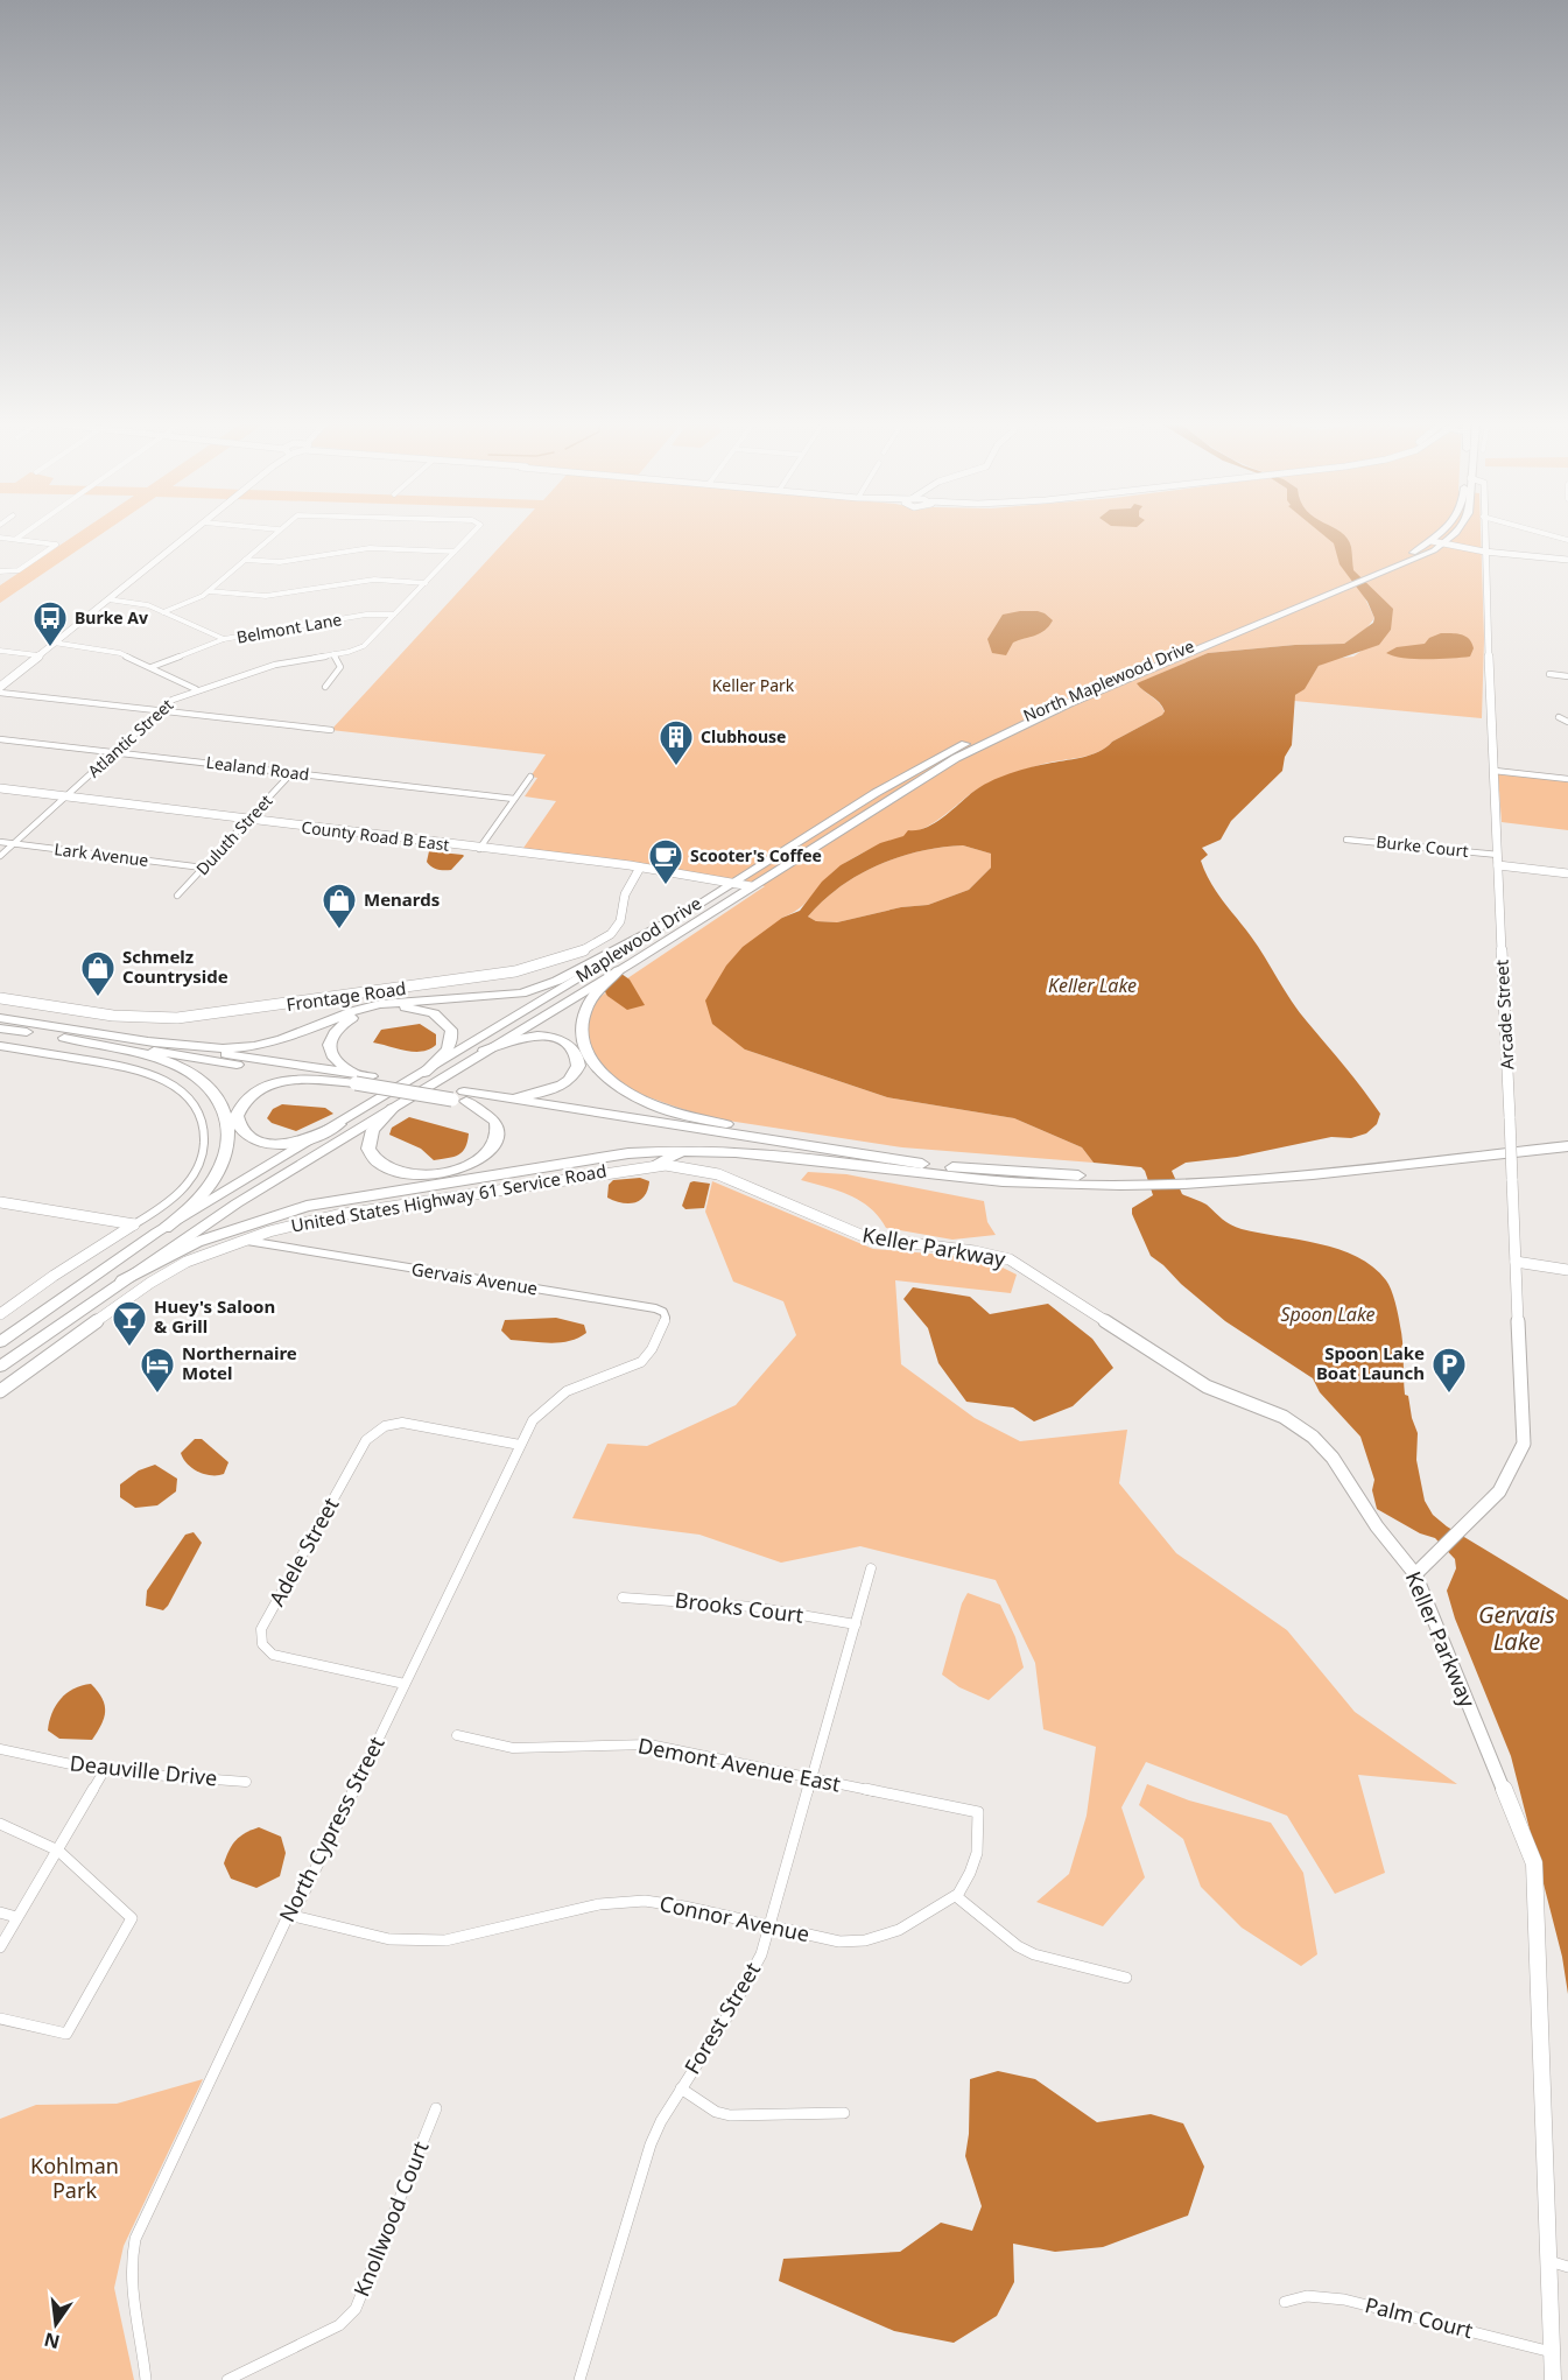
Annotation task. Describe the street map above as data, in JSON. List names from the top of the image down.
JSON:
{
  "streets": {
    "main road": ["North Maplewood Drive", "Maplewood Drive"],
    "street": [
      "Belmont Lane",
      "Atlantic Street",
      "Lealand Road",
      "Duluth Street",
      "County Road B East",
      "Burke Court",
      "Lark Avenue",
      "Frontage Road",
      "Arcade Street",
      "United States Highway 61 Service Road",
      "Keller Parkway",
      "Gervais Avenue",
      "Adele Street",
      "Brooks Court",
      "Demont Avenue East",
      "Deauville Drive",
      "North Cypress Street",
      "Connor Avenue",
      "Forest Street",
      "Knollwood Court",
      "Palm Court"
    ]
  },
  "crossings": [
    ["Belmont Lane", "Atlantic Street"],
    ["North Maplewood Drive", "County Road B East"],
    ["North Maplewood Drive", "Maplewood Drive"],
    ["Atlantic Street", "Lealand Road"],
    ["Atlantic Street", "County Road B East"],
    ["Atlantic Street", "Lark Avenue"],
    ["Lealand Road", "Duluth Street"],
    ["Duluth Street", "County Road B East"],
    ["Duluth Street", "Lark Avenue"],
    ["County Road B East", "Maplewood Drive"],
    ["County Road B East", "Frontage Road"],
    ["Burke Court", "Arcade Street"],
    ["Arcade Street", "Keller Parkway"],
    ["United States Highway 61 Service Road", "Keller Parkway"],
    ["United States Highway 61 Service Road", "Gervais Avenue"],
    ["Keller Parkway", "Palm Court"],
    ["Gervais Avenue", "North Cypress Street"],
    ["Adele Street", "North Cypress Street"],
    ["Brooks Court", "Forest Street"],
    ["Demont Avenue East", "Connor Avenue"],
    ["Demont Avenue East", "Forest Street"],
    ["North Cypress Street", "Connor Avenue"],
    ["Connor Avenue", "Forest Street"]
  ],
  "water": ["Keller Lake", "Spoon Lake", "Gervais Lake"],
  "parks": ["Keller Park", "Kohlman Park"],
  "places": {
    "bus stop": ["Burke Av"],
    "building": ["Clubhouse"],
    "cafe": ["Scooter's Coffee"],
    "shop": ["Menards", "Schmelz Countryside"],
    "bar": ["Huey's Saloon & Grill"],
    "hotel": ["Northernaire Motel"],
    "parking": ["Spoon Lake Boat Launch"]
  },
  "north": "bottom"
}
